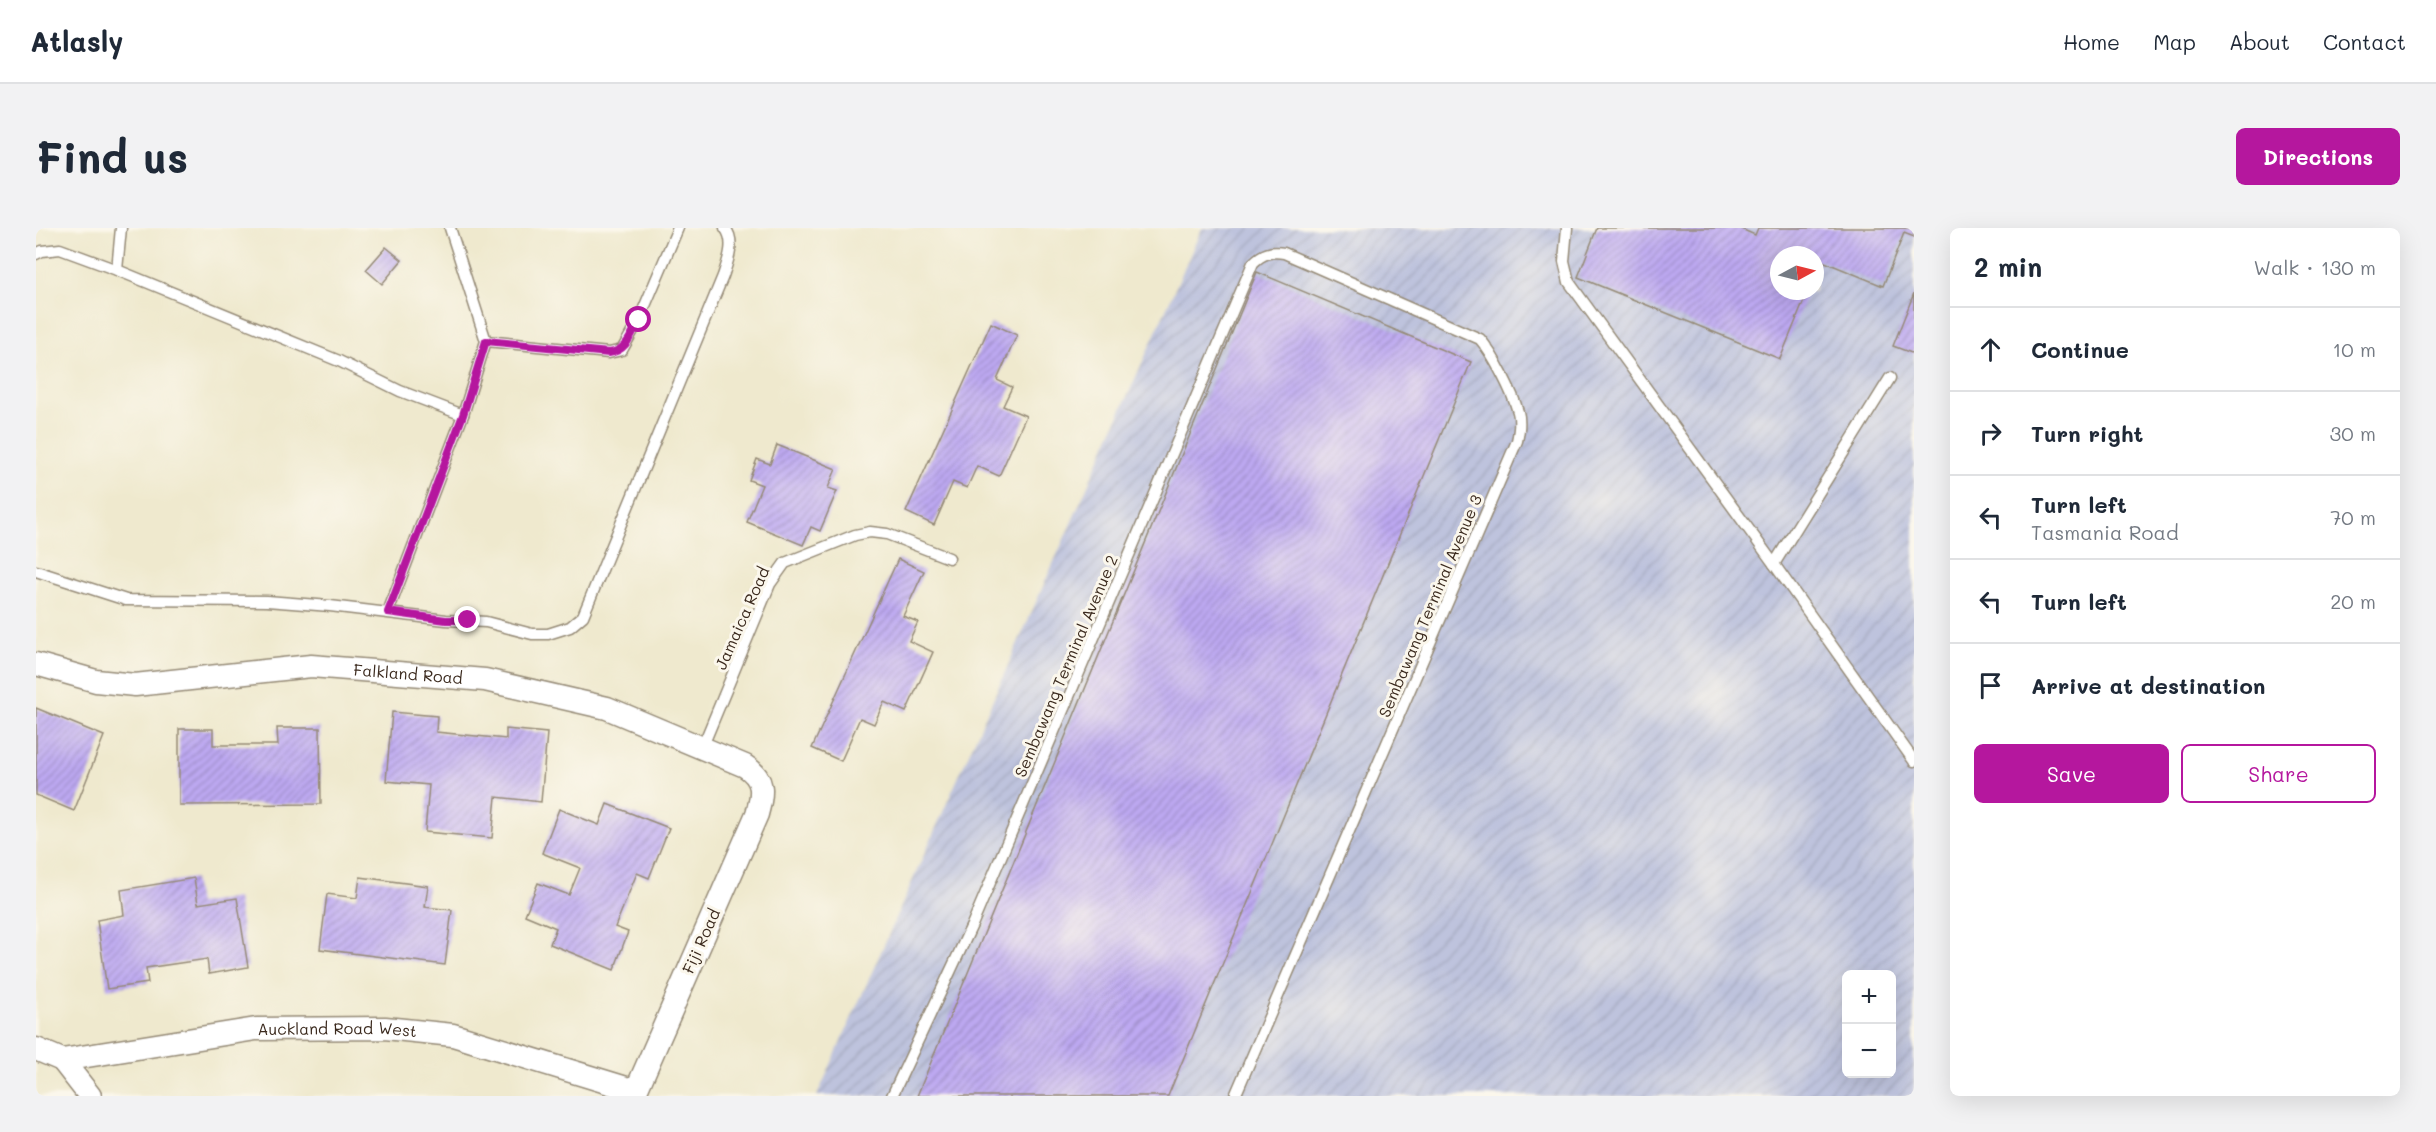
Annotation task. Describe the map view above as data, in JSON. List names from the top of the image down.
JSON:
{
  "streets": {
    "street": ["Falkland Road", "Fiji Road", "Auckland Road West"],
    "lane": ["Sembawang Terminal Avenue 3", "Jamaica Road", "Sembawang Terminal Avenue 2"]
  },
  "crossings": [
    ["Sembawang Terminal Avenue 3", "Sembawang Terminal Avenue 2"],
    ["Jamaica Road", "Falkland Road"],
    ["Falkland Road", "Fiji Road"],
    ["Fiji Road", "Auckland Road West"]
  ],
  "north": "right",
  "page": {
    "header": "Atlasly",
    "nav": [
      "Home",
      "Map",
      "About",
      "Contact"
    ],
    "buttons": [
      "Directions",
      ["Save", "Share"]
    ],
    "title": "Find us",
    "heading": ["2 min", "Walk · 130 m"],
    "list": [
      ["Continue", "10 m"],
      ["Turn right", "30 m"],
      ["Turn left", "Tasmania Road", "70 m"],
      ["Turn left", "20 m"],
      "Arrive at destination"
    ],
    "map_buttons": ["+", "−"]
  }
}
